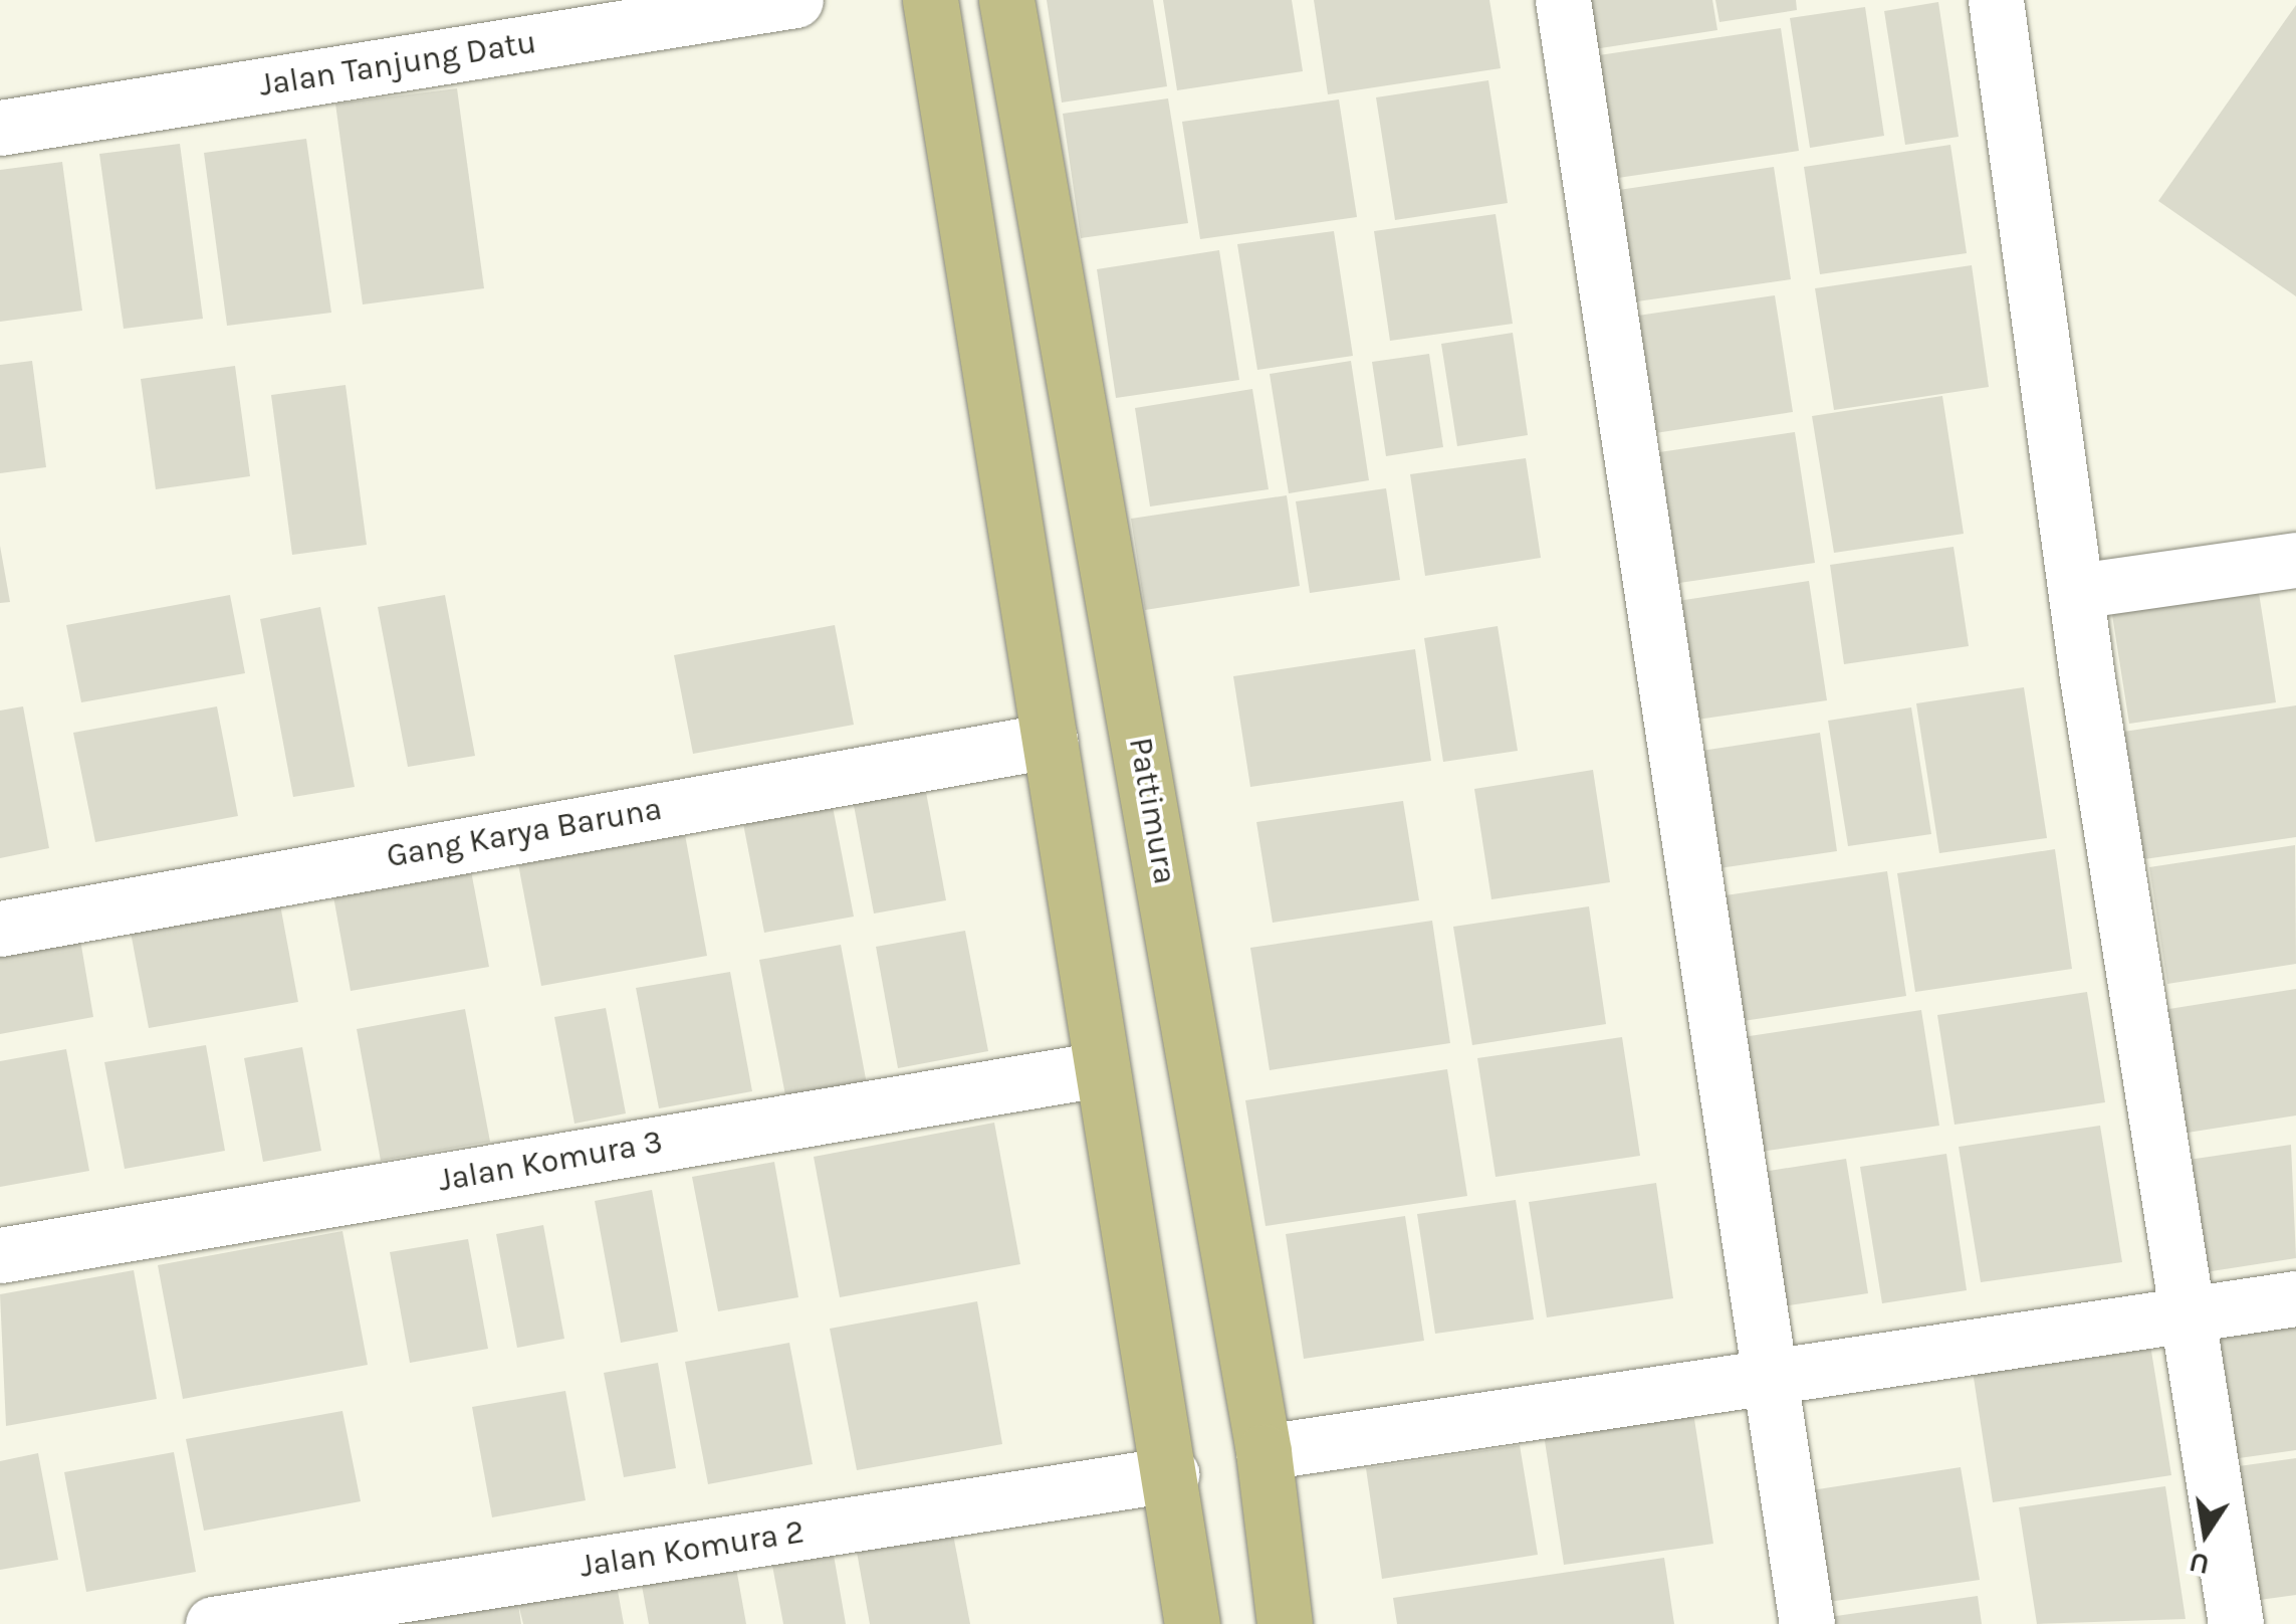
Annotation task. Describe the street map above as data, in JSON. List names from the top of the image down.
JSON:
{
  "streets": {
    "main road": ["Pattimura"],
    "street": [
      "Jalan Tanjung Datu",
      "Gang Karya Baruna",
      "Jalan Komura 3",
      "Jalan Komura 2"
    ]
  },
  "north": "bottom"
}
